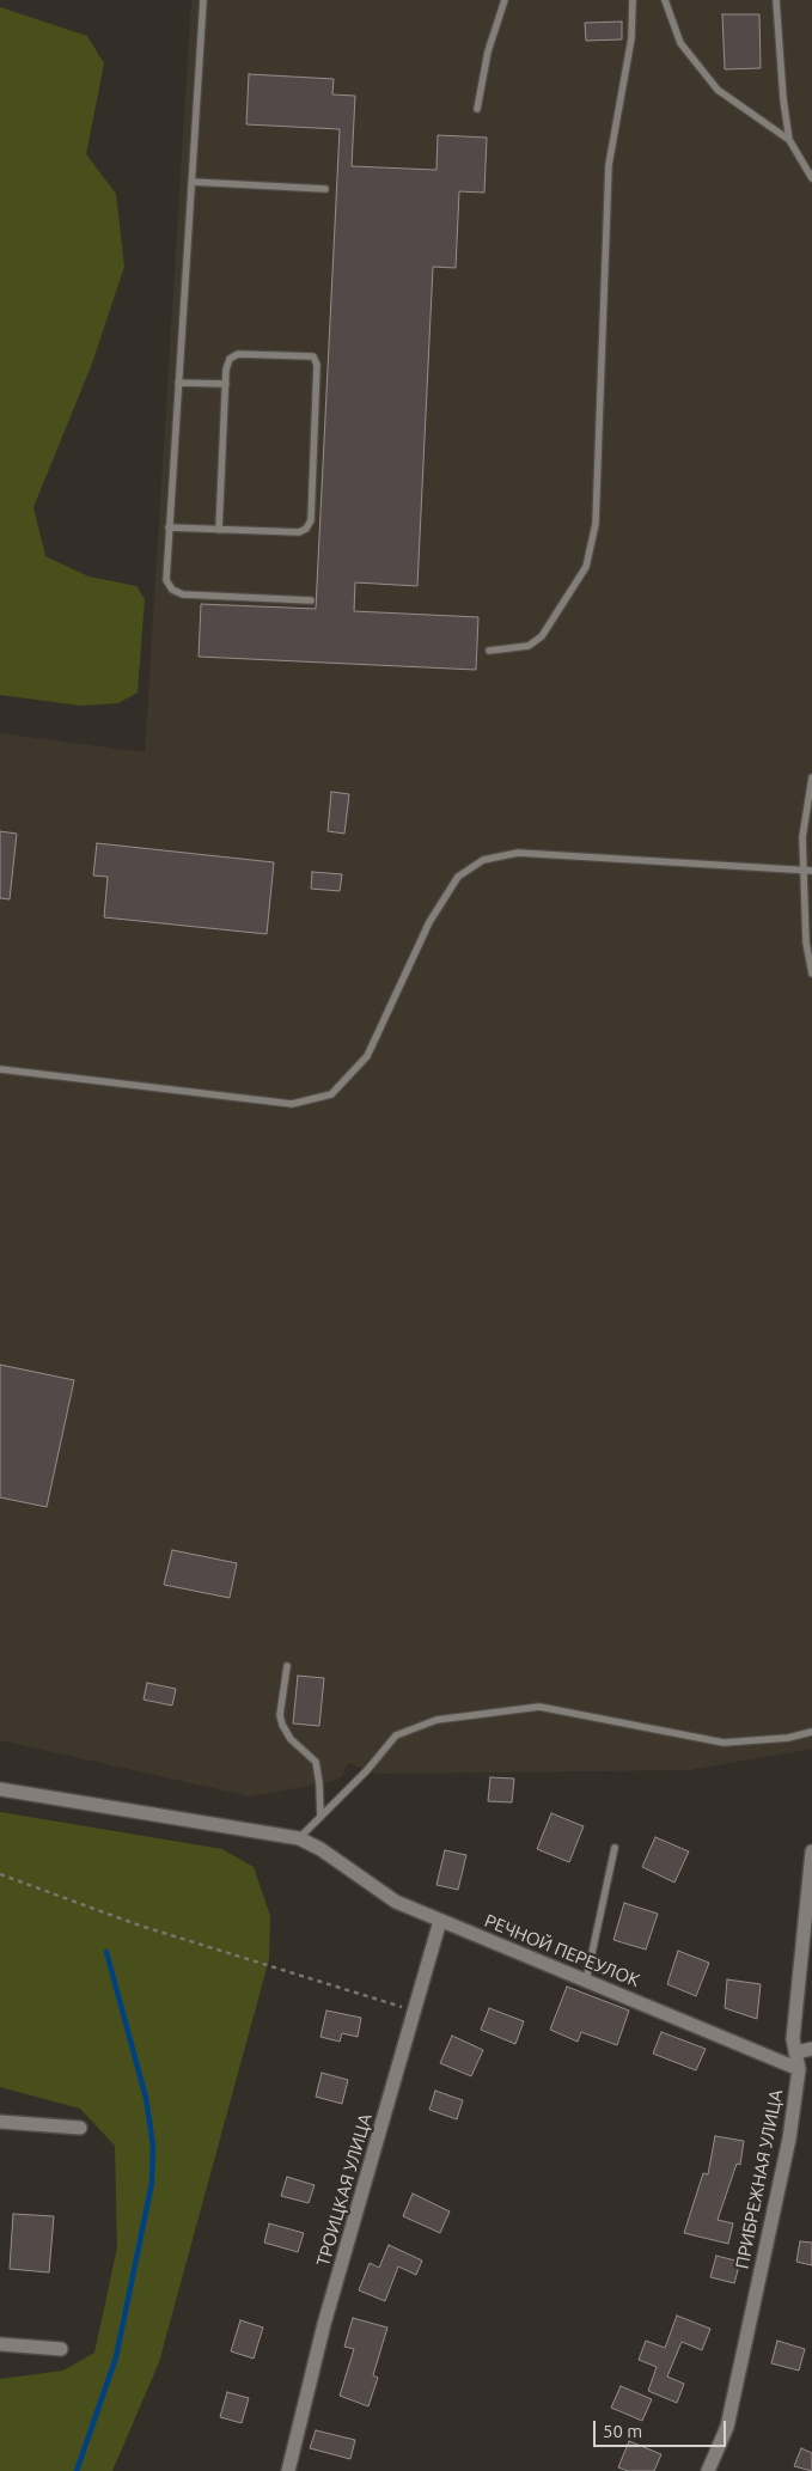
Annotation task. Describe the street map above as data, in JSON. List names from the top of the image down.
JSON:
{
  "streets": {
    "street": ["РЕЧНОЙ ПЕРЕУЛОК", "ПРИБРЕЖНАЯ УЛИЦА", "ТРОИЦКАЯ УЛИЦА"]
  },
  "crossings": [
    ["РЕЧНОЙ ПЕРЕУЛОК", "ПРИБРЕЖНАЯ УЛИЦА"],
    ["РЕЧНОЙ ПЕРЕУЛОК", "ТРОИЦКАЯ УЛИЦА"]
  ],
  "scale_bar": "50 m"
}
